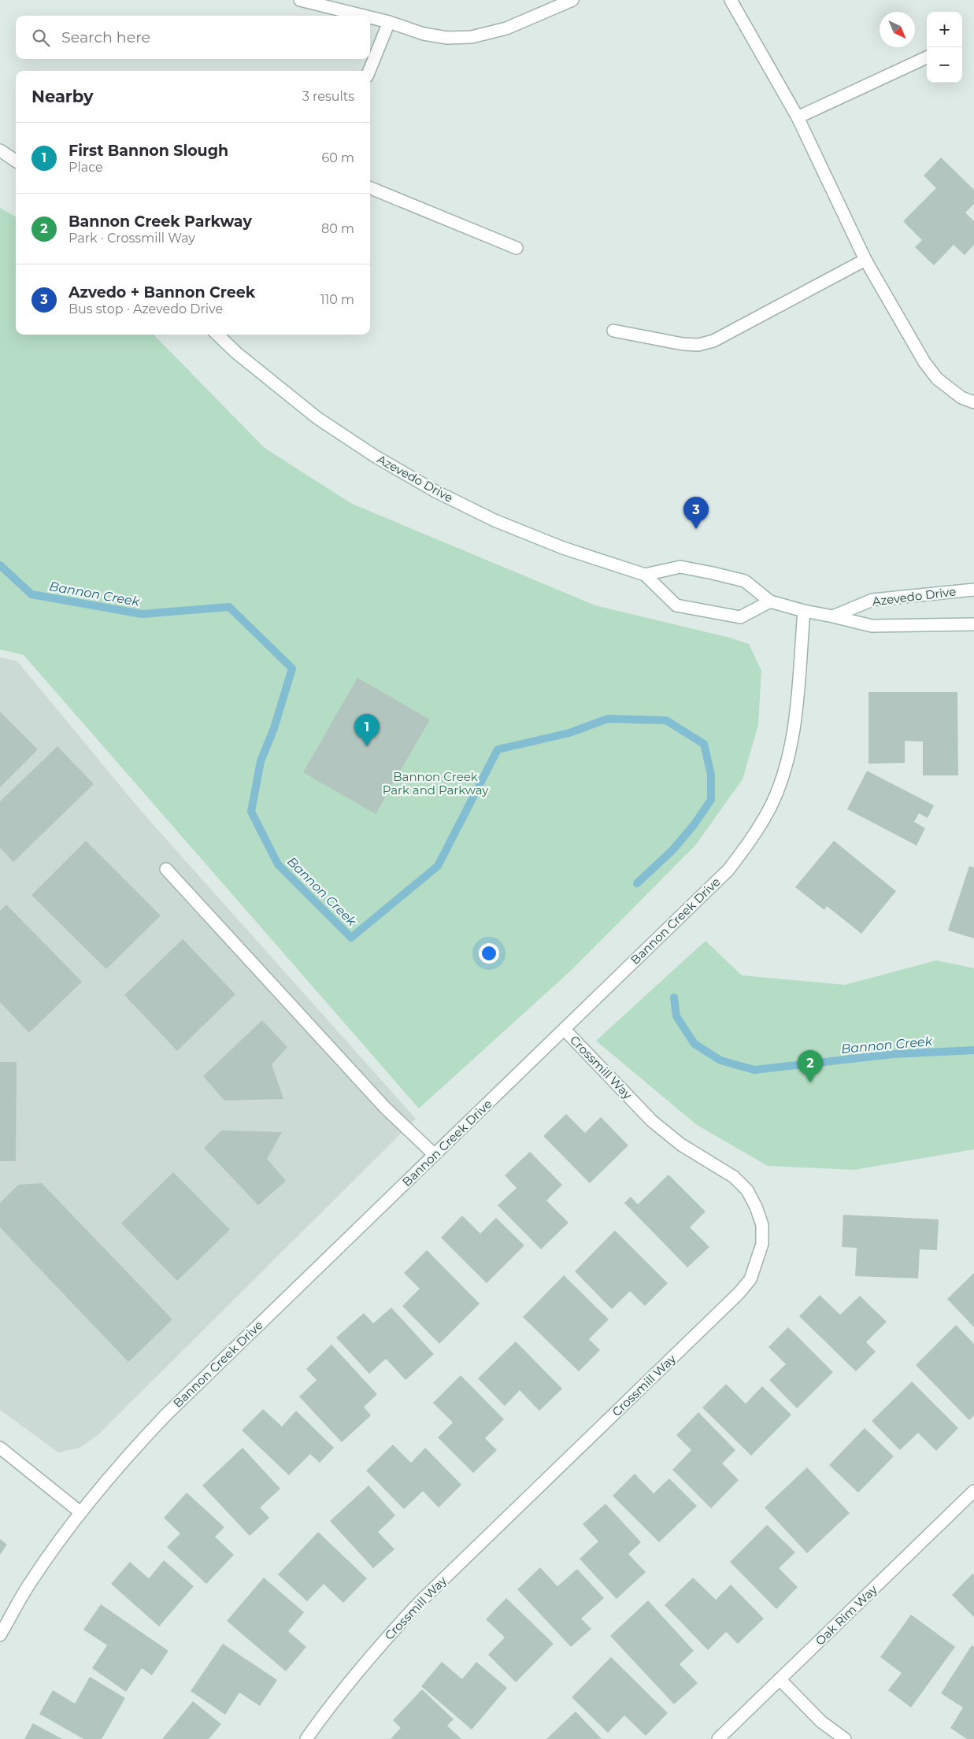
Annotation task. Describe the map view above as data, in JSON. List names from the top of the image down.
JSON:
{
  "streets": {
    "street": [
      "Azevedo Drive",
      "Bannon Creek Drive",
      "Crossmill Way",
      "Oak Rim Way"
    ]
  },
  "crossings": [
    ["Azevedo Drive", "Bannon Creek Drive"],
    ["Bannon Creek Drive", "Crossmill Way"]
  ],
  "water": ["Bannon Creek"],
  "parks": ["Bannon Creek Park and Parkway"],
  "north": "bottom right",
  "page": {
    "map_buttons": ["+", "−"],
    "search": "Search here",
    "heading": ["Nearby", "3 results"],
    "list": [
      {
        "mark": "1",
        "name": "First Bannon Slough",
        "note": "Place",
        "value": "60 m"
      },
      {
        "mark": "2",
        "name": "Bannon Creek Parkway",
        "note": "Park · Crossmill Way",
        "value": "80 m"
      },
      {
        "mark": "3",
        "name": "Azvedo + Bannon Creek",
        "note": "Bus stop · Azevedo Drive",
        "value": "110 m"
      }
    ],
    "pins": ["3", "1", "2"]
  }
}
